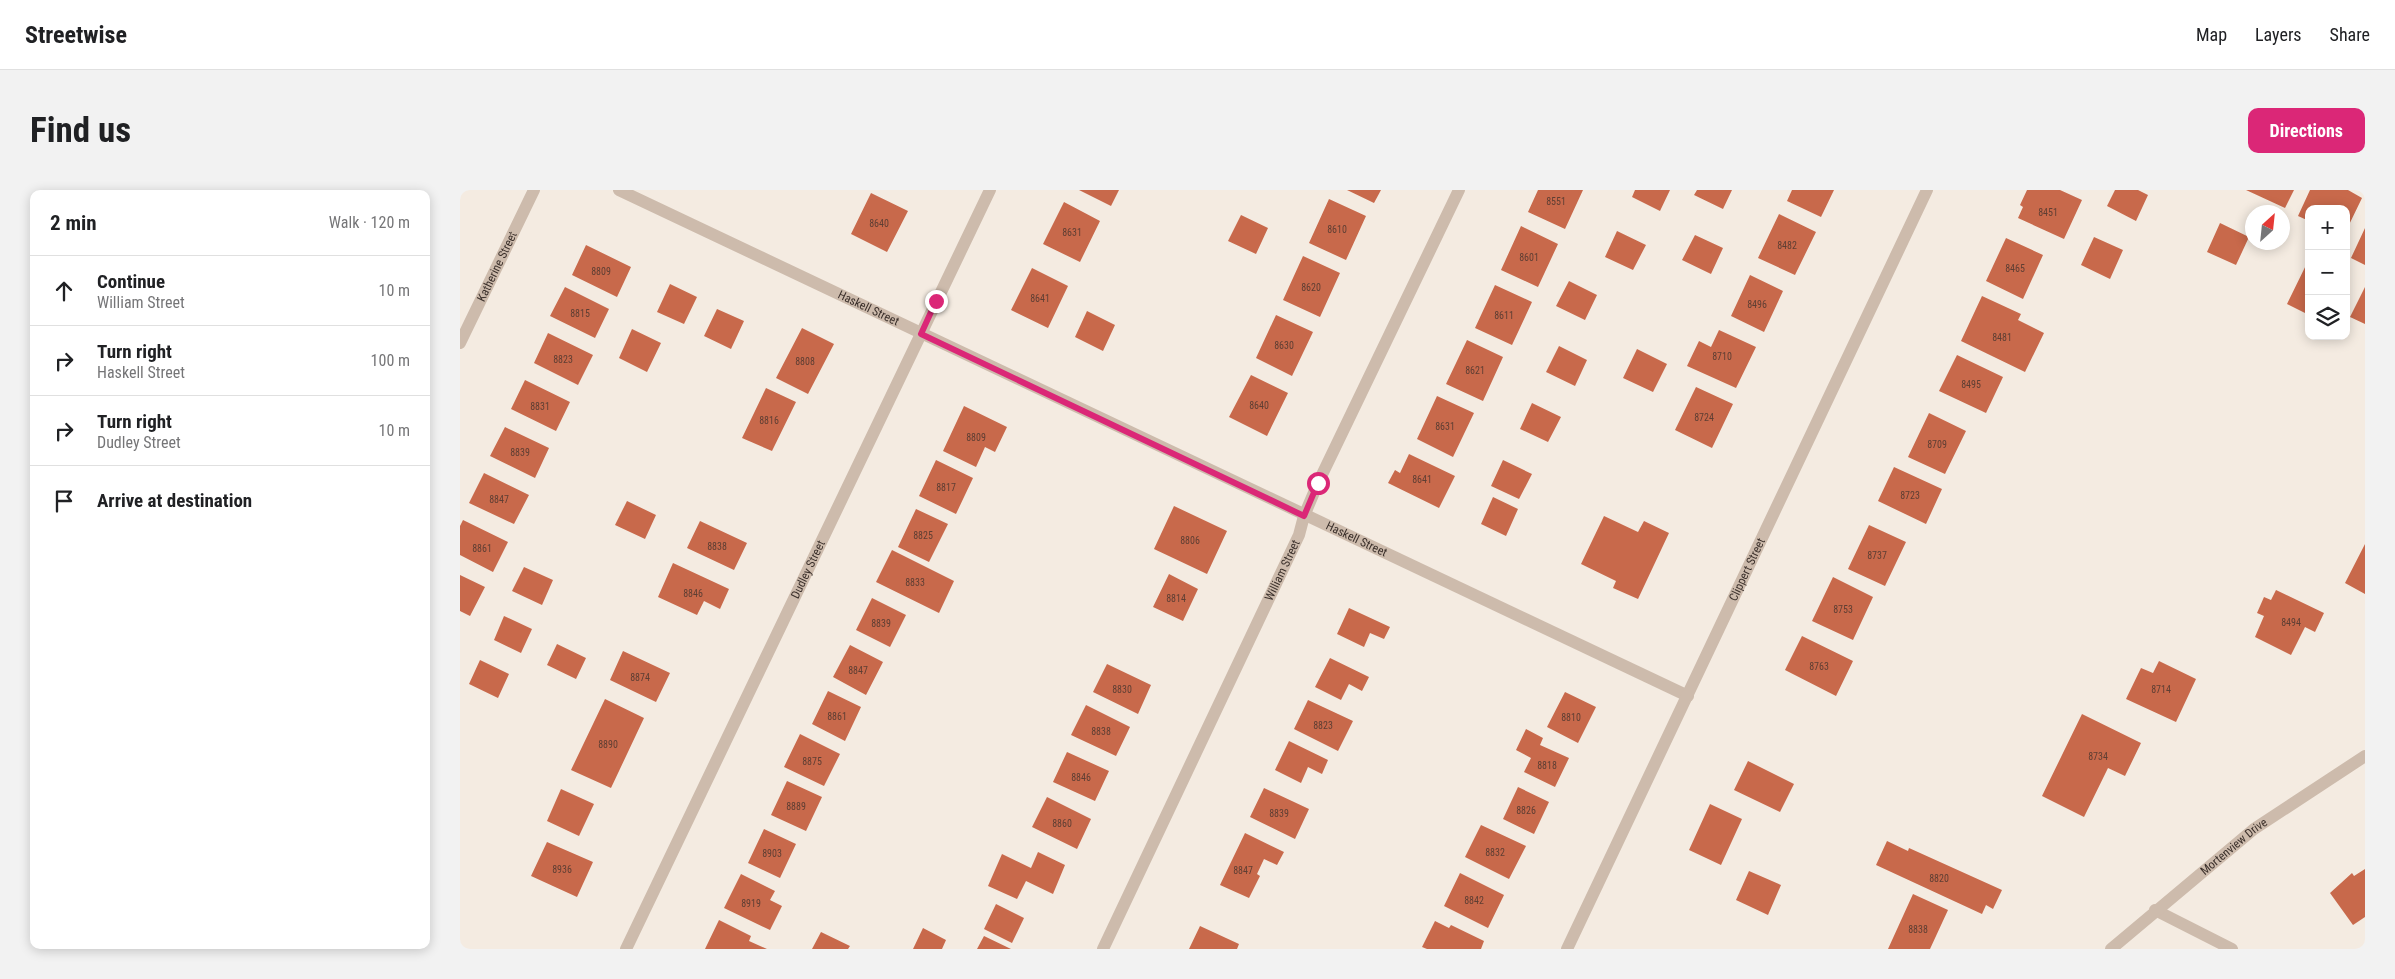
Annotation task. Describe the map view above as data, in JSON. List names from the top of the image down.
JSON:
{
  "streets": {
    "street": [
      "Katherine Street",
      "Haskell Street",
      "Dudley Street",
      "William Street",
      "Clippert Street",
      "Mortenview Drive"
    ]
  },
  "crossings": [
    ["Haskell Street", "Dudley Street"],
    ["Haskell Street", "William Street"],
    ["Haskell Street", "Clippert Street"]
  ],
  "house_numbers": [
    "8551",
    "8451",
    "8640",
    "8610",
    "8631",
    "8482",
    "8601",
    "8465",
    "8809",
    "8620",
    "8641",
    "8496",
    "8815",
    "8611",
    "8481",
    "8630",
    "8710",
    "8823",
    "8808",
    "8621",
    "8495",
    "8640",
    "8831",
    "8724",
    "8816",
    "8631",
    "8809",
    "8709",
    "8839",
    "8641",
    "8817",
    "8723",
    "8847",
    "8825",
    "8806",
    "8838",
    "8861",
    "8737",
    "8833",
    "8846",
    "8814",
    "8753",
    "8494",
    "8839",
    "8763",
    "8847",
    "8874",
    "8830",
    "8714",
    "8861",
    "8810",
    "8823",
    "8838",
    "8890",
    "8734",
    "8875",
    "8818",
    "8846",
    "8889",
    "8826",
    "8839",
    "8860",
    "8832",
    "8903",
    "8936",
    "8847",
    "8820",
    "8842",
    "8919",
    "8838"
  ],
  "north": "top right",
  "page": {
    "header": "Streetwise",
    "nav": ["Map", "Layers", "Share"],
    "buttons": "Directions",
    "title": "Find us",
    "heading": ["2 min", "Walk · 120 m"],
    "map_buttons": ["+", "−"],
    "list": [
      ["Continue", "William Street", "10 m"],
      ["Turn right", "Haskell Street", "100 m"],
      ["Turn right", "Dudley Street", "10 m"],
      "Arrive at destination"
    ]
  }
}
